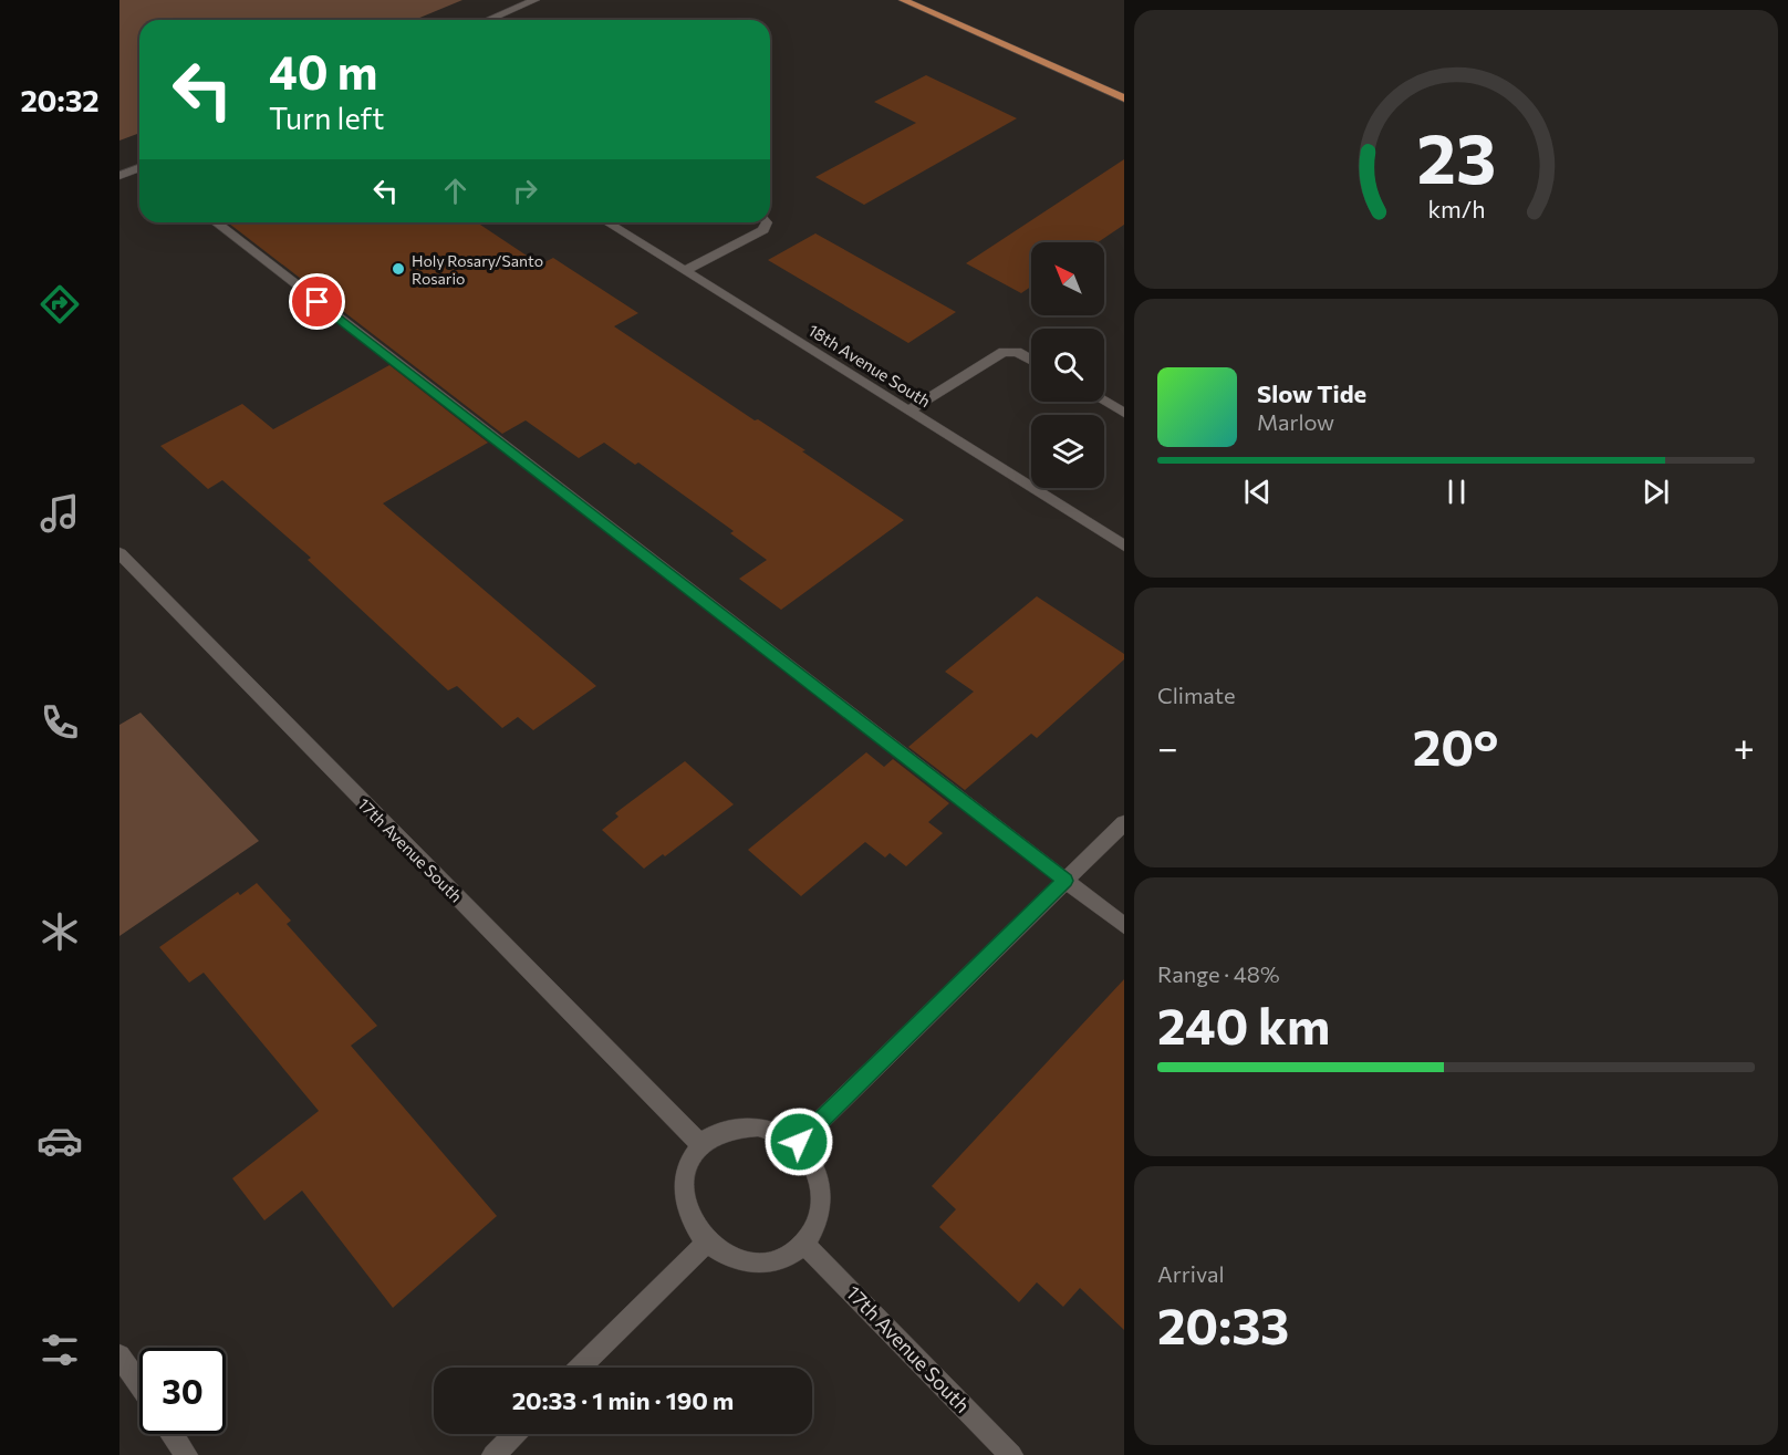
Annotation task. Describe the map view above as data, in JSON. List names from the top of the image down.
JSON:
{
  "streets": {
    "street": ["18th Avenue South", "17th Avenue South"]
  },
  "places": ["Holy Rosary/Santo Rosario"],
  "north": "top left",
  "page": {
    "tabs": "20:32",
    "turn": ["40 m", "Turn left"],
    "song": ["Slow Tide", "Marlow"],
    "tile": [
      "Climate",
      ["Range · 48%", "240 km"],
      ["Arrival", "20:33"]
    ],
    "heat": ["−", "20°", "+"],
    "limit": "30",
    "trip": "20:33 · 1 min · 190 m",
    "gauge": ["23", "km/h"]
  }
}
